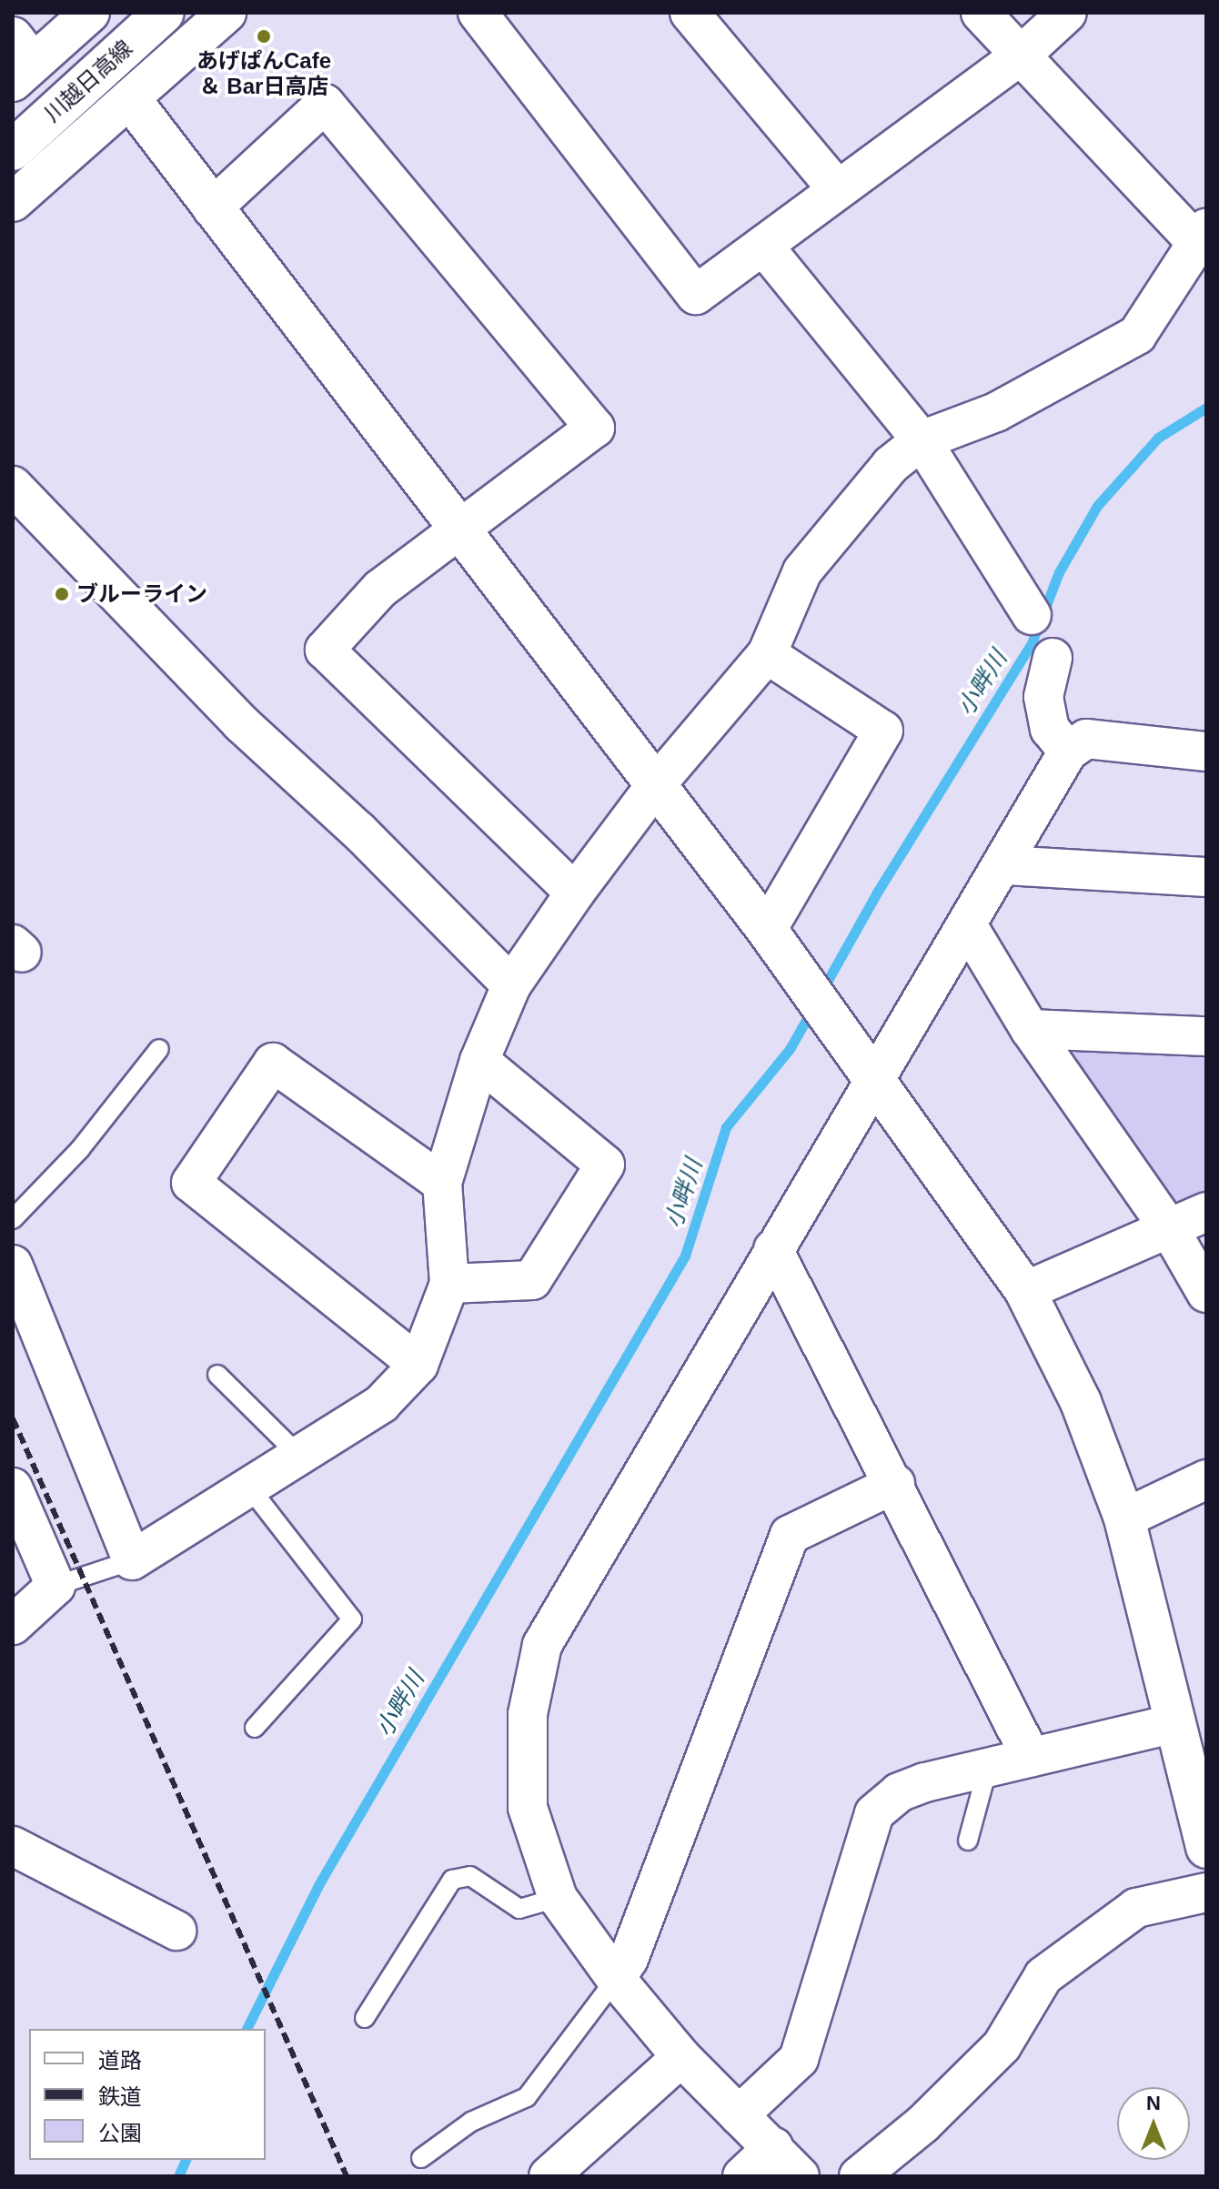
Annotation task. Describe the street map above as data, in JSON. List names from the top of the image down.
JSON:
{
  "streets": {
    "street": ["川越日高線"]
  },
  "water": ["小畔川"],
  "places": ["あげぱんCafe ＆ Bar日高店", "ブルーライン"],
  "legend": ["道路", "鉄道", "公園"],
  "north": "top"
}
